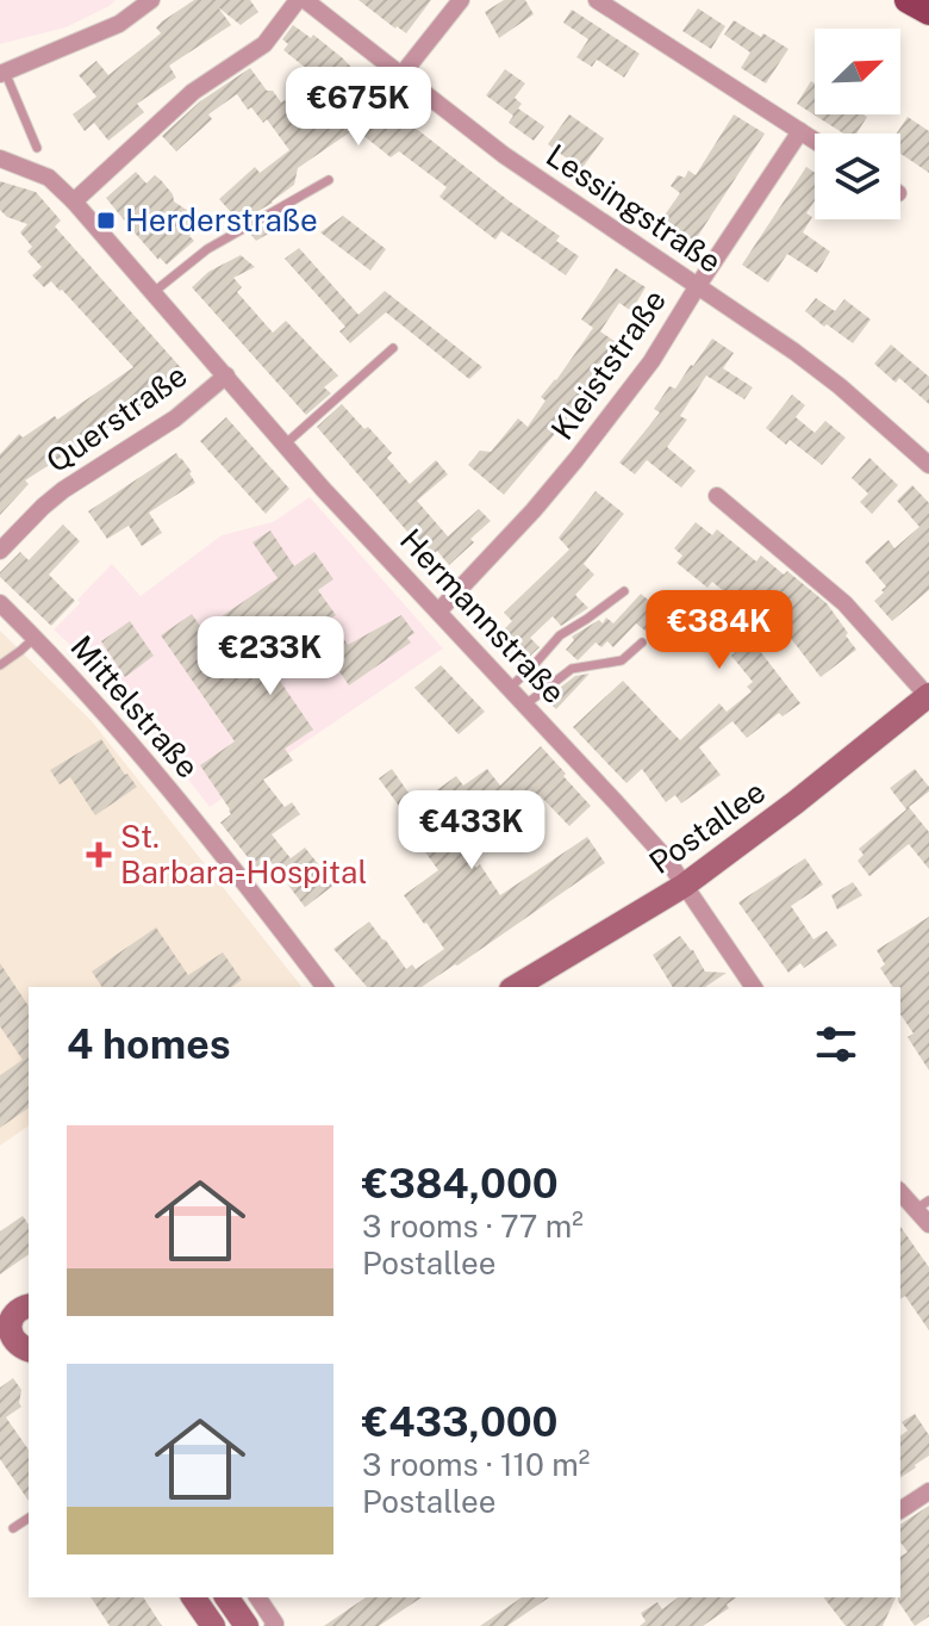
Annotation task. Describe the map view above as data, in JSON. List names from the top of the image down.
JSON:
{
  "streets": {
    "street": [
      "Lessingstraße",
      "Kleiststraße",
      "Querstraße",
      "Hermannstraße",
      "Mittelstraße",
      "Postallee"
    ]
  },
  "crossings": [
    ["Lessingstraße", "Kleiststraße"],
    ["Kleiststraße", "Hermannstraße"],
    ["Querstraße", "Hermannstraße"],
    ["Hermannstraße", "Postallee"]
  ],
  "places": {
    "transit": ["Herderstraße"],
    "health": ["St. Barbara-Hospital"]
  },
  "north": "top right",
  "page": {
    "price": [
      "€675K",
      "€384K",
      "€233K",
      "€433K"
    ],
    "heading": "4 homes",
    "list": [
      {
        "name": "€384,000",
        "note": "3 rooms · 77 m² · Postallee"
      },
      {
        "name": "€433,000",
        "note": "3 rooms · 110 m² · Postallee"
      }
    ]
  }
}
